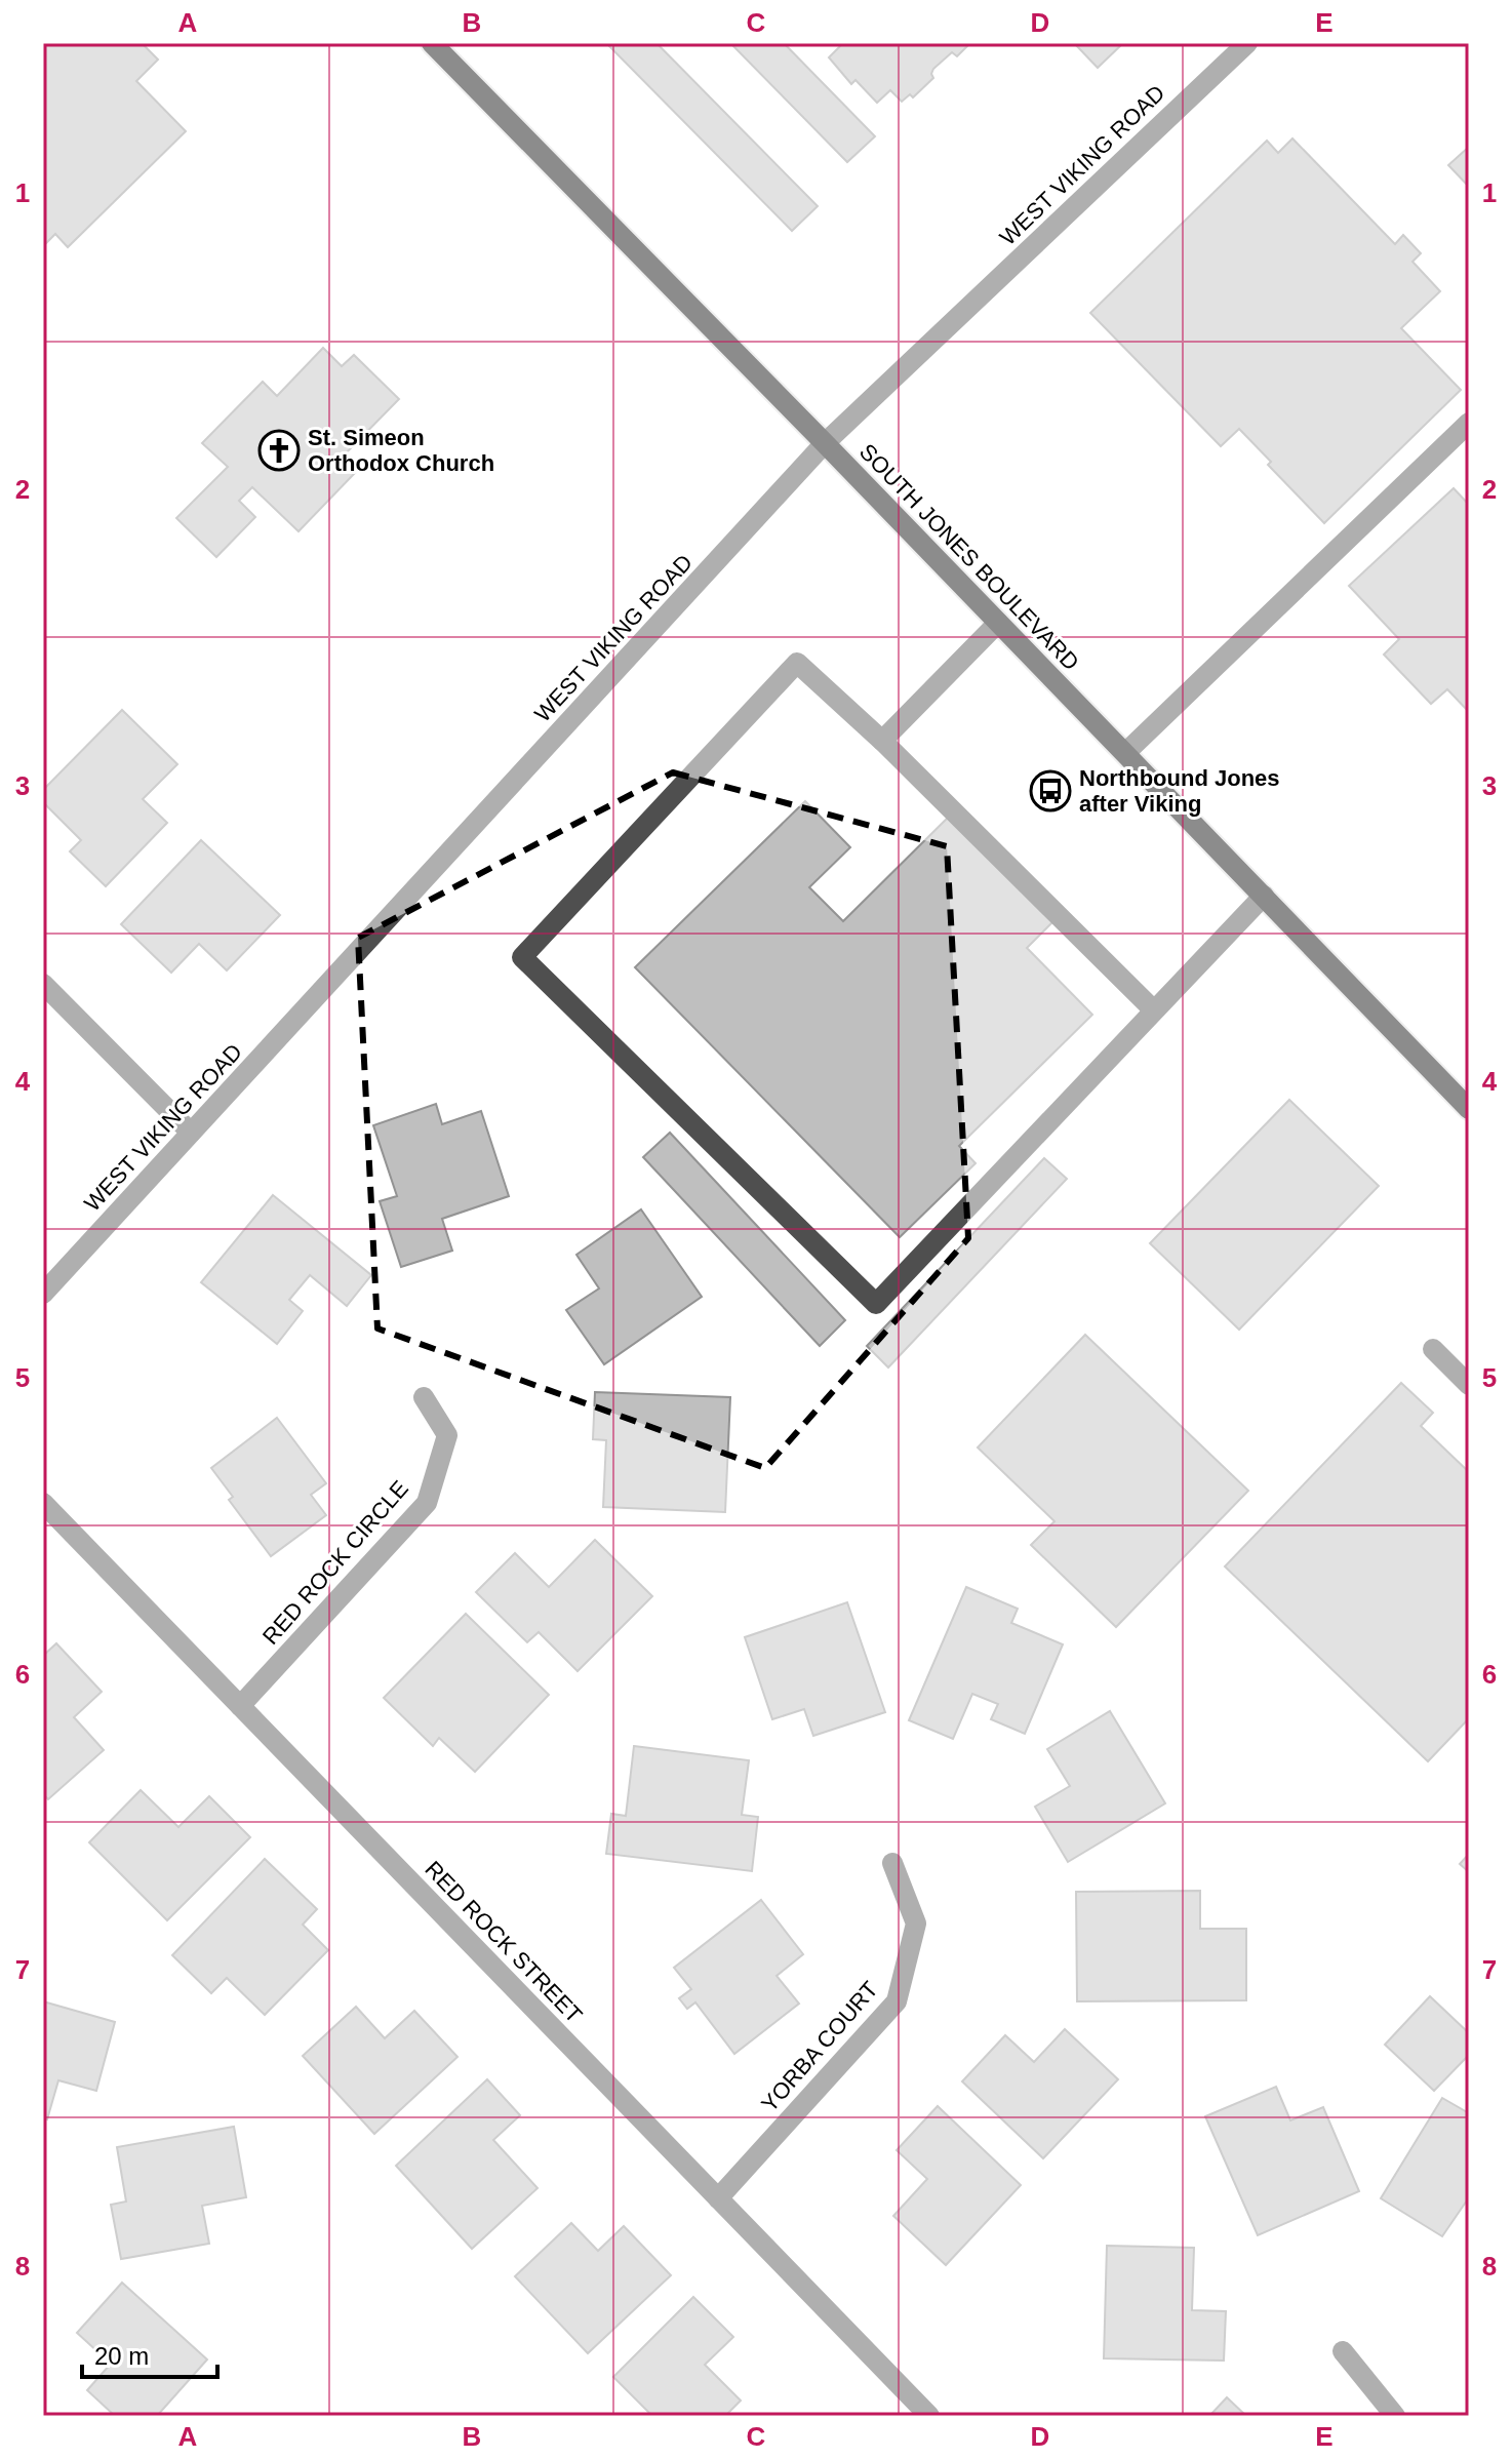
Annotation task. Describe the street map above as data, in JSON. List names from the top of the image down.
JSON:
{
  "streets": {
    "main road": ["SOUTH JONES BOULEVARD"],
    "street": [
      "WEST VIKING ROAD",
      "RED ROCK CIRCLE",
      "RED ROCK STREET",
      "YORBA COURT"
    ]
  },
  "crossings": [
    ["WEST VIKING ROAD", "SOUTH JONES BOULEVARD"],
    ["RED ROCK CIRCLE", "RED ROCK STREET"],
    ["RED ROCK STREET", "YORBA COURT"]
  ],
  "places": {
    "church": ["St. Simeon Orthodox Church"],
    "bus stop": ["Northbound Jones after Viking"]
  },
  "scale_bar": "20 m",
  "grid": {
    "columns": [
      "A",
      "B",
      "C",
      "D",
      "E"
    ],
    "rows": [
      "1",
      "2",
      "3",
      "4",
      "5",
      "6",
      "7",
      "8"
    ]
  }
}
